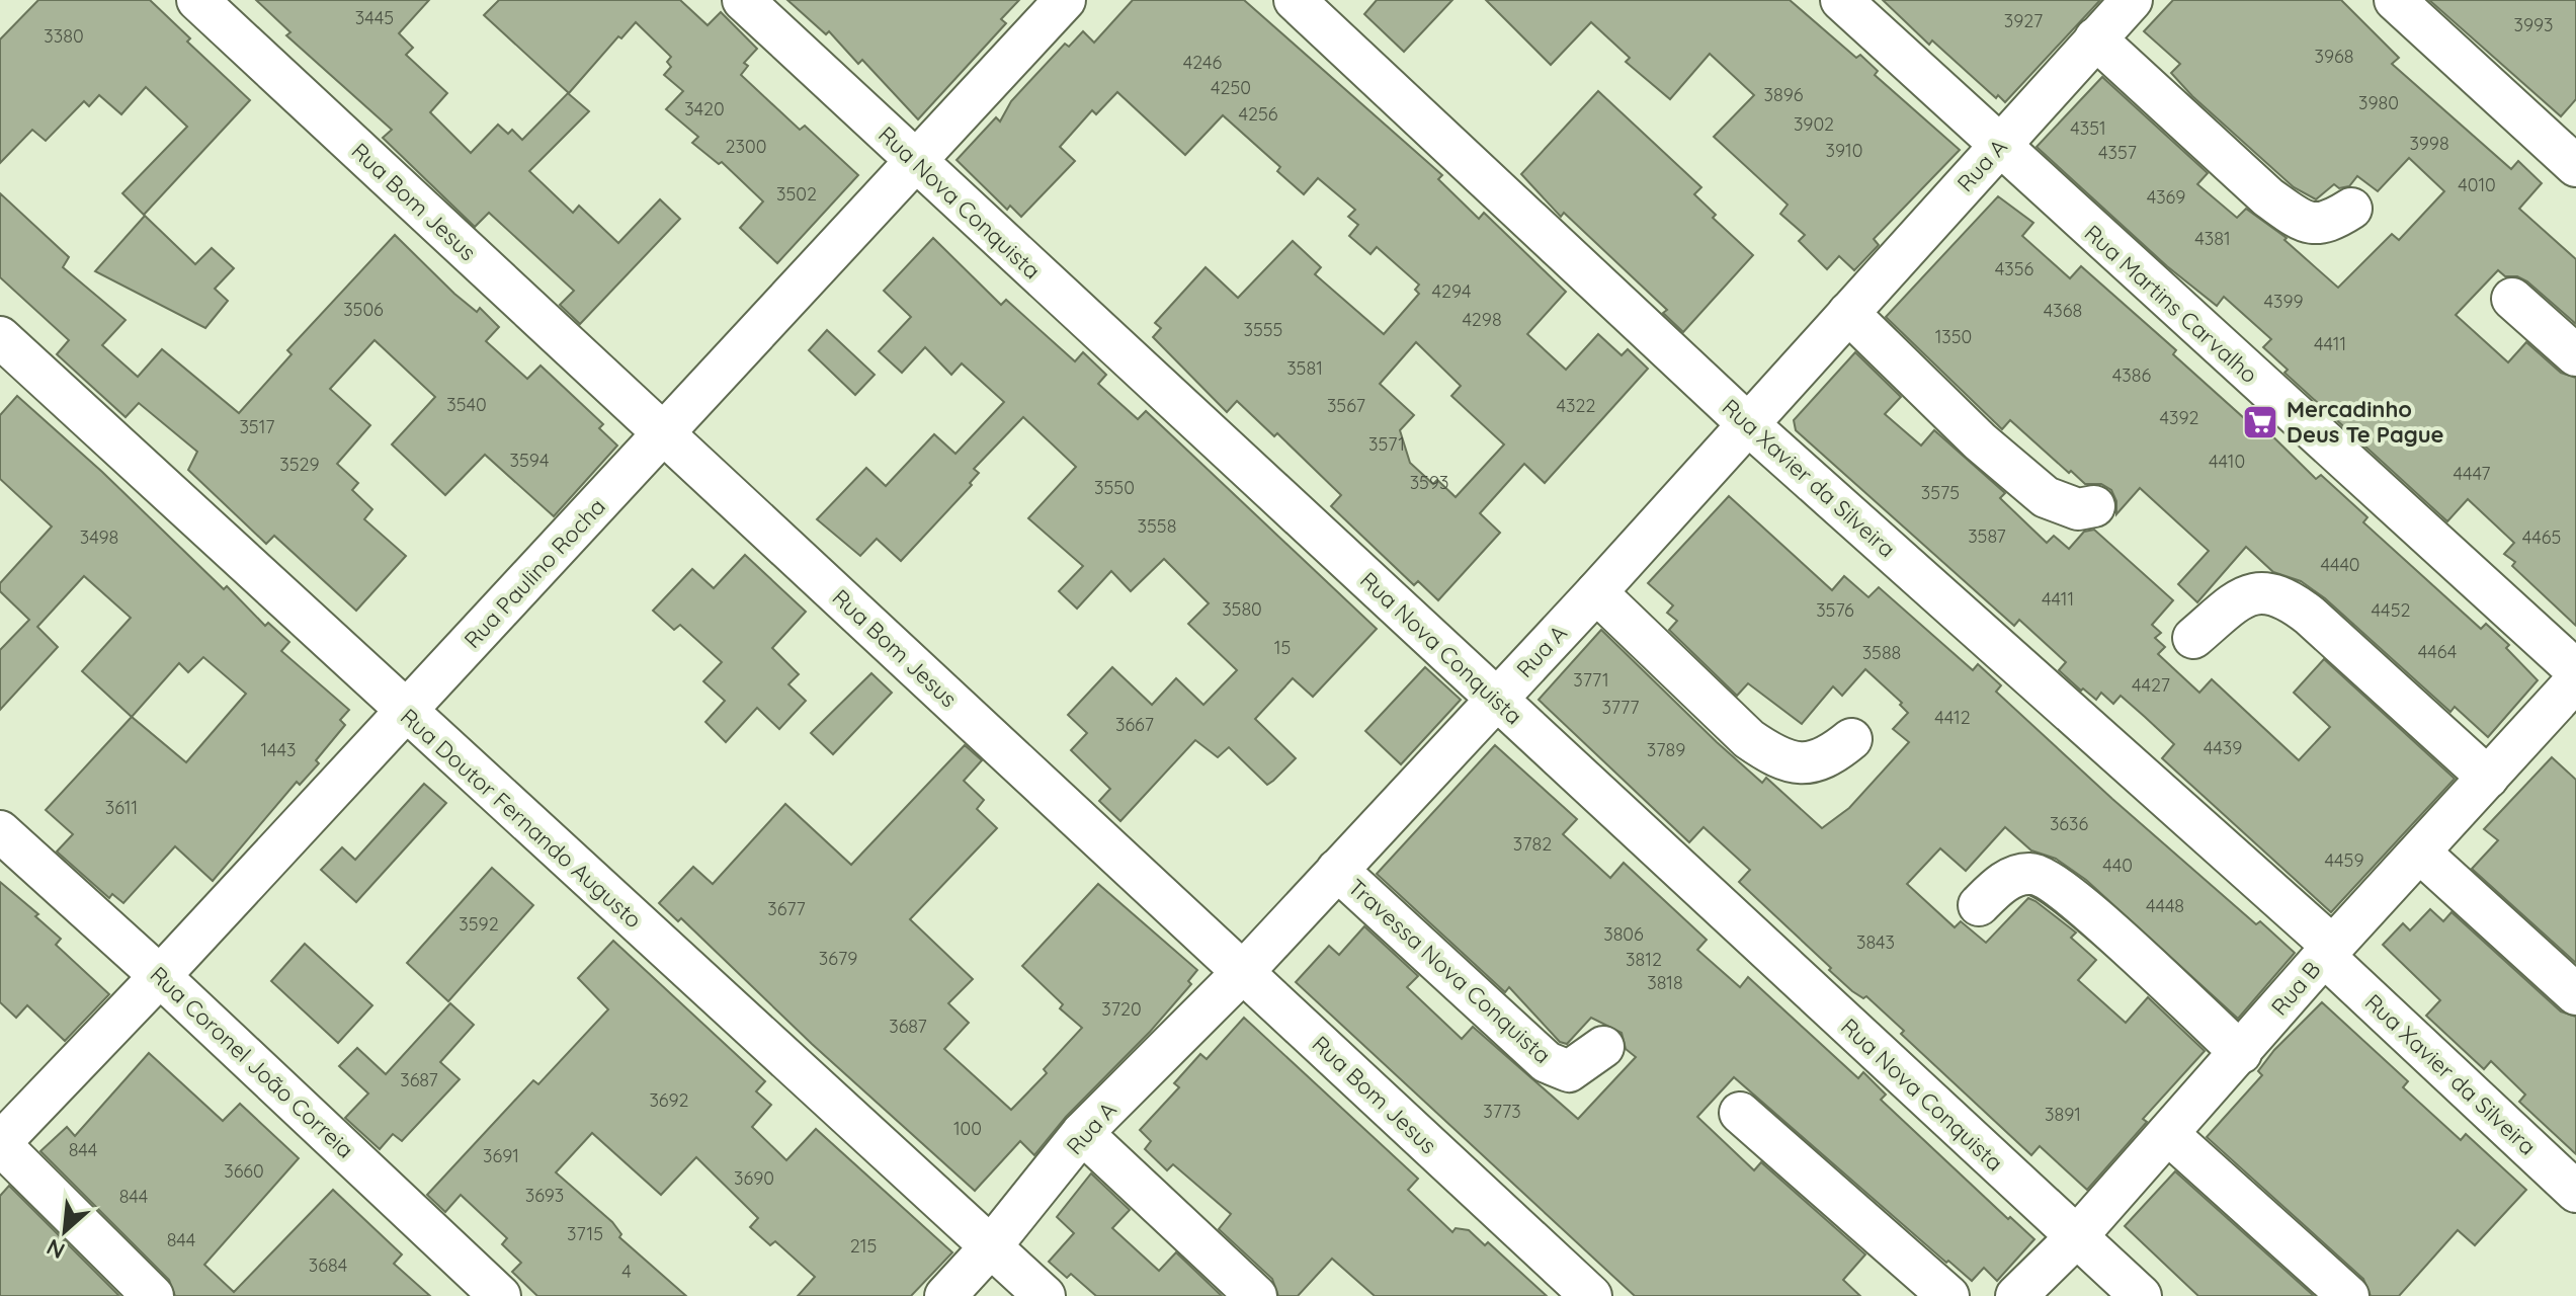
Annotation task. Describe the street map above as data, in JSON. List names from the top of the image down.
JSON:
{
  "streets": {
    "street": [
      "Rua A",
      "Rua Bom Jesus",
      "Rua Nova Conquista",
      "Rua Martins Carvalho",
      "Rua Xavier da Silveira",
      "Rua Paulino Rocha",
      "Rua Doutor Fernando Augusto",
      "Travessa Nova Conquista",
      "Rua B",
      "Rua Coronel João Correia"
    ]
  },
  "crossings": [
    ["Rua A", "Rua Bom Jesus"],
    ["Rua A", "Rua Nova Conquista"],
    ["Rua A", "Rua Martins Carvalho"],
    ["Rua A", "Rua Xavier da Silveira"],
    ["Rua A", "Rua Doutor Fernando Augusto"],
    ["Rua A", "Travessa Nova Conquista"],
    ["Rua Bom Jesus", "Rua Paulino Rocha"],
    ["Rua Nova Conquista", "Rua Paulino Rocha"],
    ["Rua Nova Conquista", "Rua B"],
    ["Rua Xavier da Silveira", "Rua B"],
    ["Rua Paulino Rocha", "Rua Doutor Fernando Augusto"],
    ["Rua Paulino Rocha", "Rua Coronel João Correia"]
  ],
  "places": {
    "supermarket": ["Mercadinho Deus Te Pague"]
  },
  "house_numbers": [
    "3445",
    "3927",
    "3993",
    "3380",
    "3968",
    "4246",
    "4250",
    "3896",
    "3980",
    "3420",
    "4256",
    "3902",
    "4351",
    "3998",
    "2300",
    "3910",
    "4357",
    "4010",
    "3502",
    "4369",
    "4381",
    "4356",
    "4294",
    "4399",
    "3506",
    "4368",
    "4298",
    "3555",
    "1350",
    "4411",
    "3581",
    "4386",
    "3540",
    "3567",
    "4322",
    "4392",
    "3517",
    "3571",
    "3594",
    "4410",
    "3529",
    "4447",
    "3593",
    "3550",
    "3575",
    "3558",
    "3587",
    "3498",
    "4465",
    "4440",
    "4411",
    "3580",
    "3576",
    "4452",
    "15",
    "4464",
    "3588",
    "3771",
    "4427",
    "3777",
    "4412",
    "3667",
    "4439",
    "1443",
    "3789",
    "3611",
    "3636",
    "3782",
    "4459",
    "440",
    "4448",
    "3677",
    "3592",
    "3806",
    "3843",
    "3679",
    "3812",
    "3818",
    "3720",
    "3687",
    "3687",
    "3692",
    "3773",
    "3891",
    "100",
    "844",
    "3691",
    "3660",
    "3690",
    "3693",
    "844",
    "3715",
    "844",
    "215",
    "3684",
    "4"
  ],
  "north": "bottom left"
}
